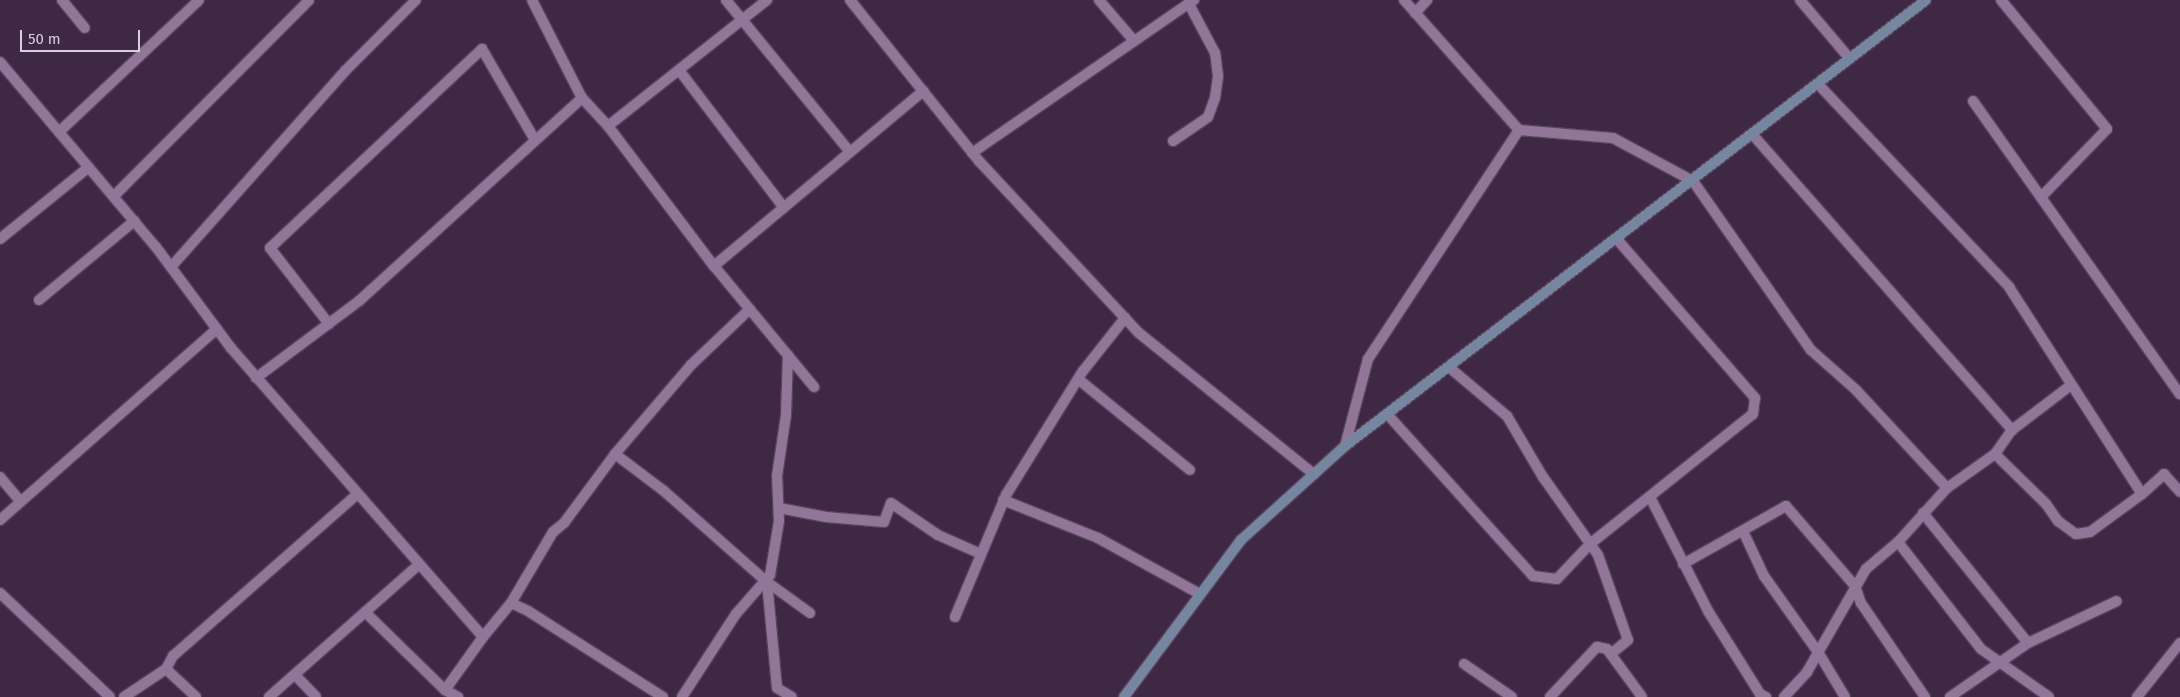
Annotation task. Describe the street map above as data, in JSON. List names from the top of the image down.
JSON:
{
  "scale_bar": "50 m"
}
